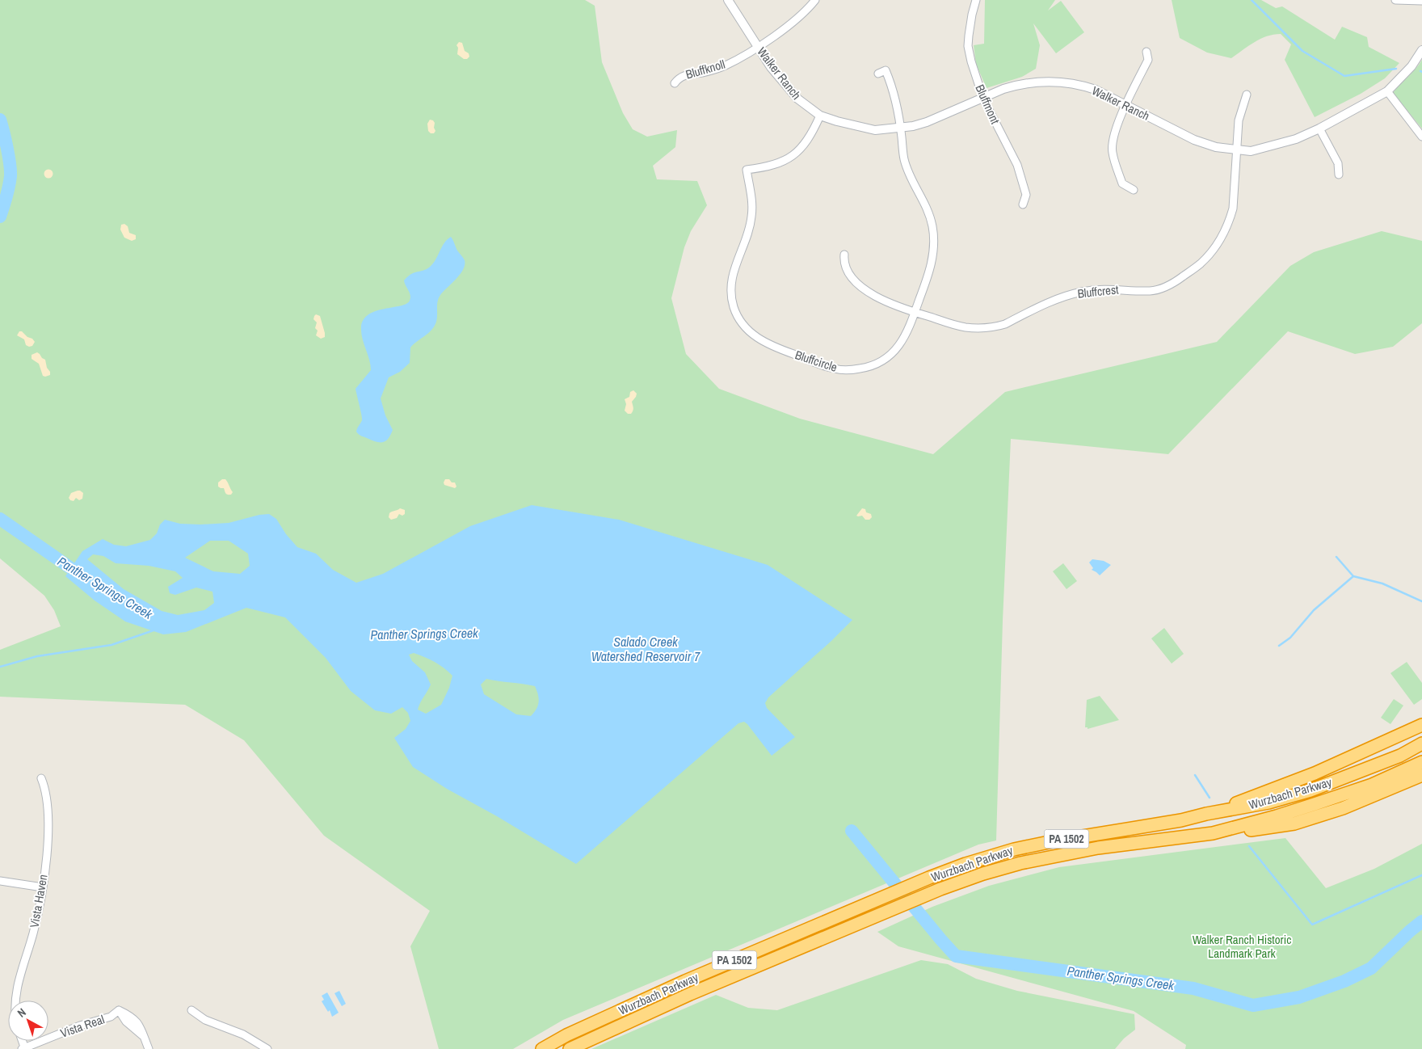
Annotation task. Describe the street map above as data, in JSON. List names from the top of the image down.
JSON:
{
  "streets": {
    "highway": ["Wurzbach Parkway", "PA 1502"],
    "street": [
      "Bluffknoll",
      "Walker Ranch",
      "Bluffmont",
      "Bluffcrest",
      "Bluffcircle",
      "Vista Haven",
      "Vista Real"
    ]
  },
  "crossings": [
    ["Bluffknoll", "Walker Ranch"],
    ["Walker Ranch", "Bluffmont"],
    ["Walker Ranch", "Bluffcrest"],
    ["Walker Ranch", "Bluffcircle"],
    ["Bluffcrest", "Bluffcircle"]
  ],
  "water": ["Panther Springs Creek", "Salado Creek Watershed Reservoir 7"],
  "parks": ["Walker Ranch Historic Landmark Park"],
  "north": "top left"
}
